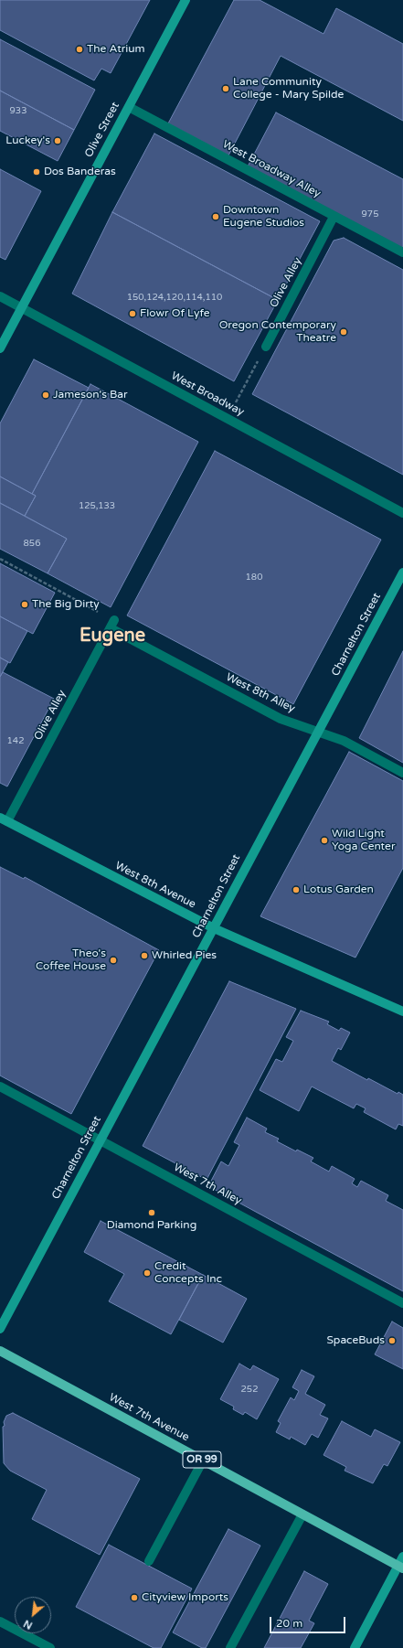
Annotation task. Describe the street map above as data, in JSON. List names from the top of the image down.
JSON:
{
  "streets": {
    "main road": ["West 7th Avenue", "OR 99"],
    "street": [
      "Olive Street",
      "West Broadway Alley",
      "Olive Alley",
      "West Broadway",
      "Charnelton Street",
      "West 8th Alley",
      "West 8th Avenue",
      "West 7th Alley"
    ]
  },
  "crossings": [
    ["Olive Street", "West Broadway Alley"],
    ["Olive Street", "West Broadway"],
    ["West Broadway Alley", "Olive Alley"],
    ["Olive Alley", "West 8th Alley"],
    ["Olive Alley", "West 8th Avenue"],
    ["Charnelton Street", "West 8th Alley"],
    ["Charnelton Street", "West 8th Avenue"],
    ["Charnelton Street", "West 7th Alley"]
  ],
  "districts": ["Eugene"],
  "places": [
    "The Atrium",
    "Lane Community College - Mary Spilde",
    "Luckey's",
    "Dos Banderas",
    "Downtown Eugene Studios",
    "Flowr Of Lyfe",
    "Oregon Contemporary Theatre",
    "Jameson's Bar",
    "The Big Dirty",
    "Wild Light Yoga Center",
    "Lotus Garden",
    "Whirled Pies",
    "Theo's Coffee House",
    "Diamond Parking",
    "Credit Concepts Inc",
    "SpaceBuds",
    "Cityview Imports"
  ],
  "house_numbers": [
    "933",
    "975",
    "150,124,120,114,110",
    "125,133",
    "856",
    "180",
    "142",
    "252"
  ],
  "scale_bar": "20 m",
  "north": "bottom left"
}
